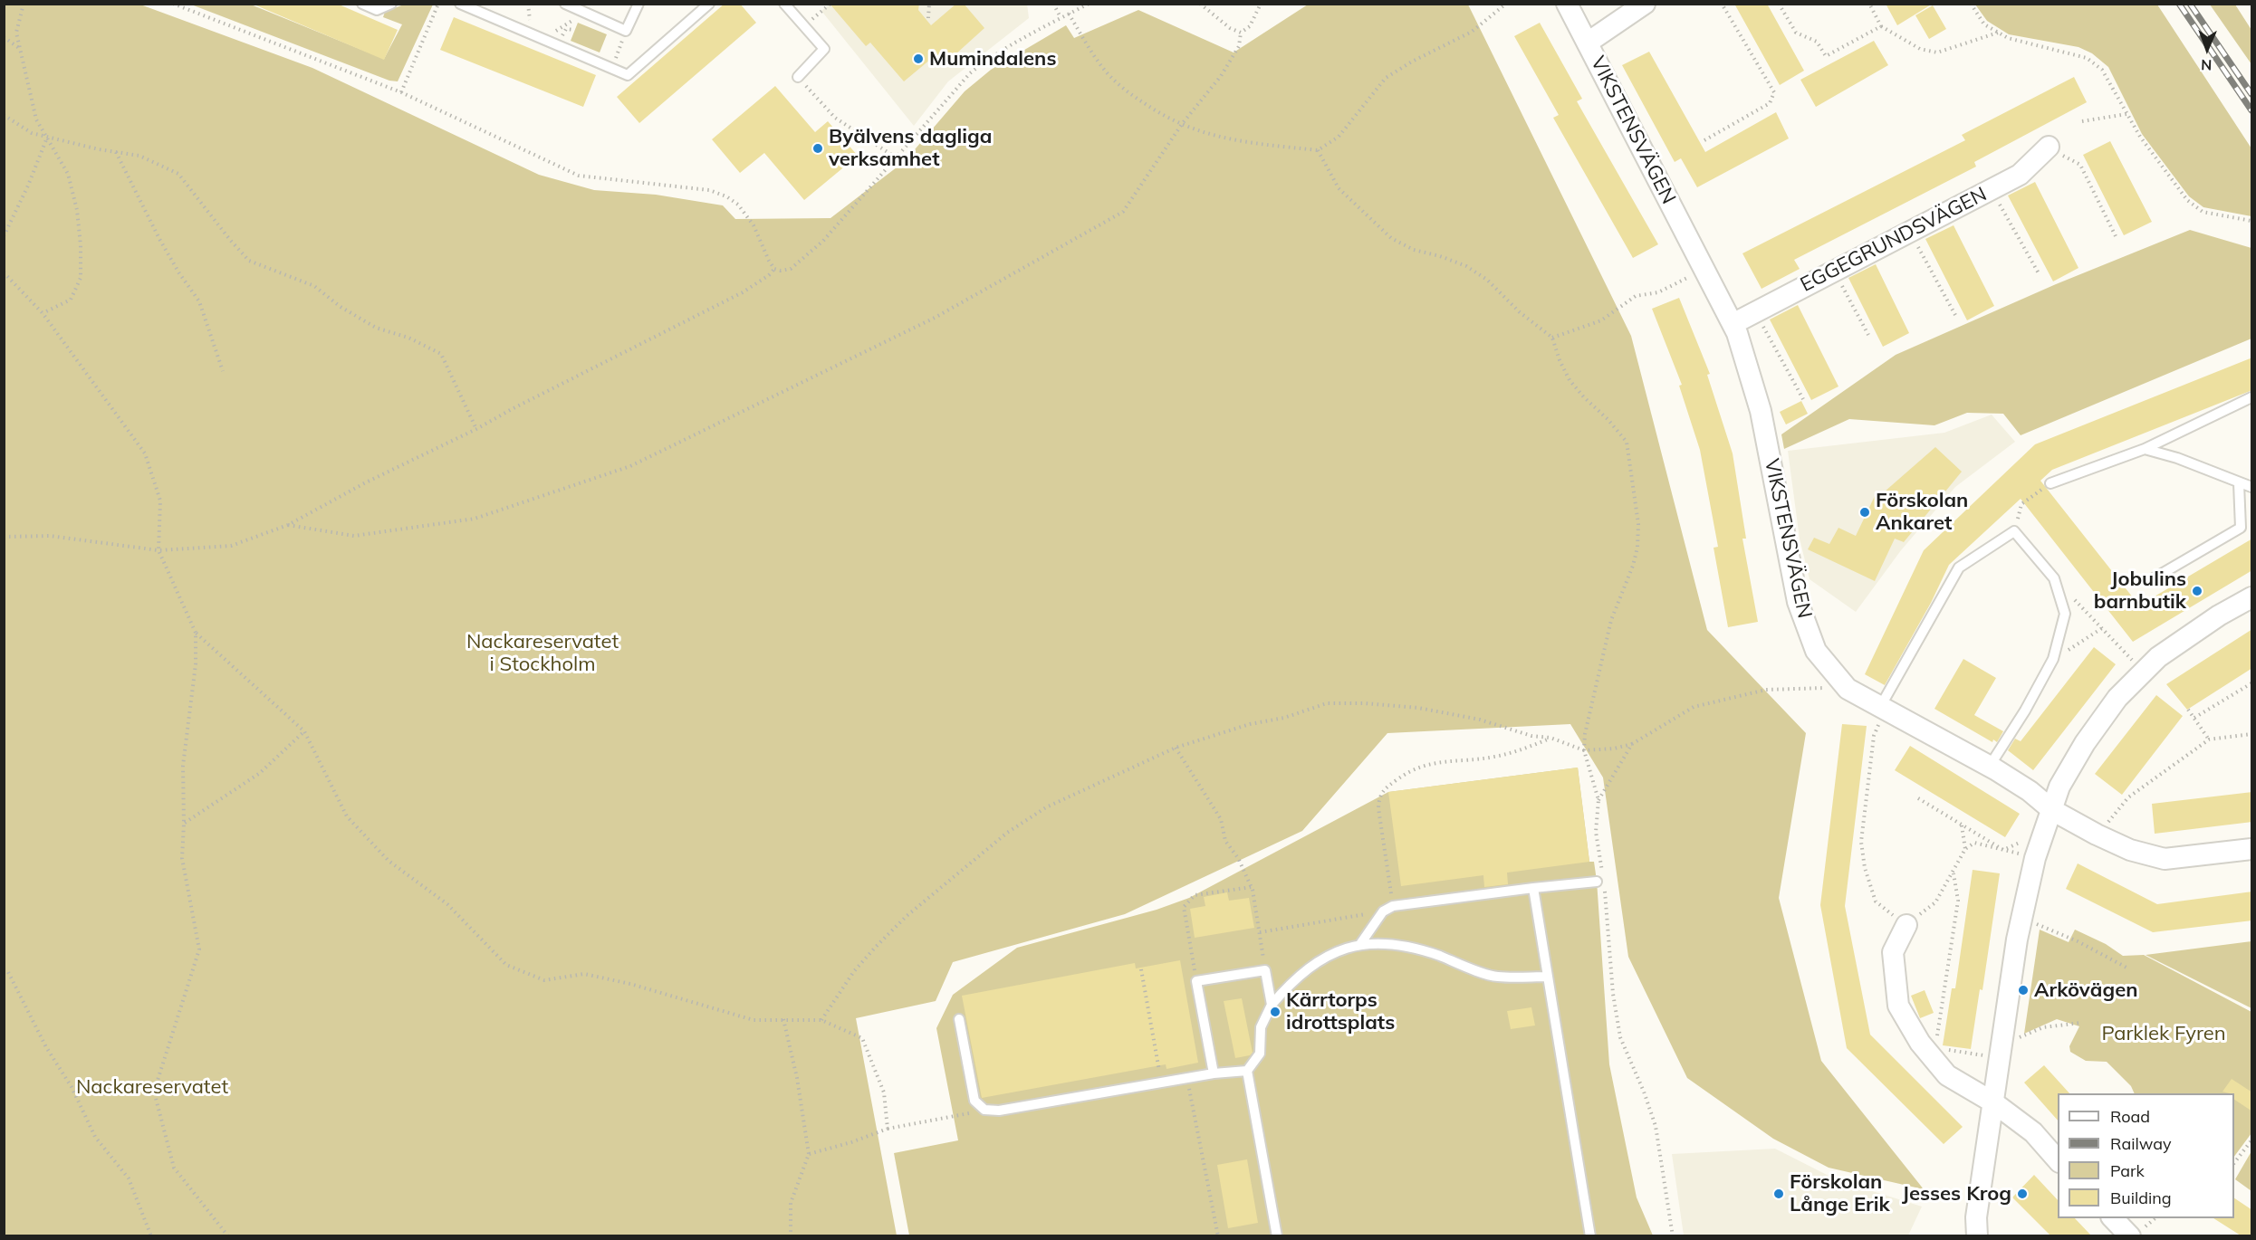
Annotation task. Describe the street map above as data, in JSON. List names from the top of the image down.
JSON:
{
  "streets": {
    "street": ["VIKSTENSVÄGEN", "EGGEGRUNDSVÄGEN"]
  },
  "crossings": [
    ["VIKSTENSVÄGEN", "EGGEGRUNDSVÄGEN"]
  ],
  "parks": ["Nackareservatet i Stockholm", "Parklek Fyren", "Nackareservatet"],
  "places": [
    "Mumindalens",
    "Byälvens dagliga verksamhet",
    "Förskolan Ankaret",
    "Jobulins barnbutik",
    "Arkövägen",
    "Kärrtorps idrottsplats",
    "Förskolan Långe Erik",
    "Jesses Krog"
  ],
  "legend": [
    "Road",
    "Railway",
    "Park",
    "Building"
  ],
  "north": "bottom"
}
